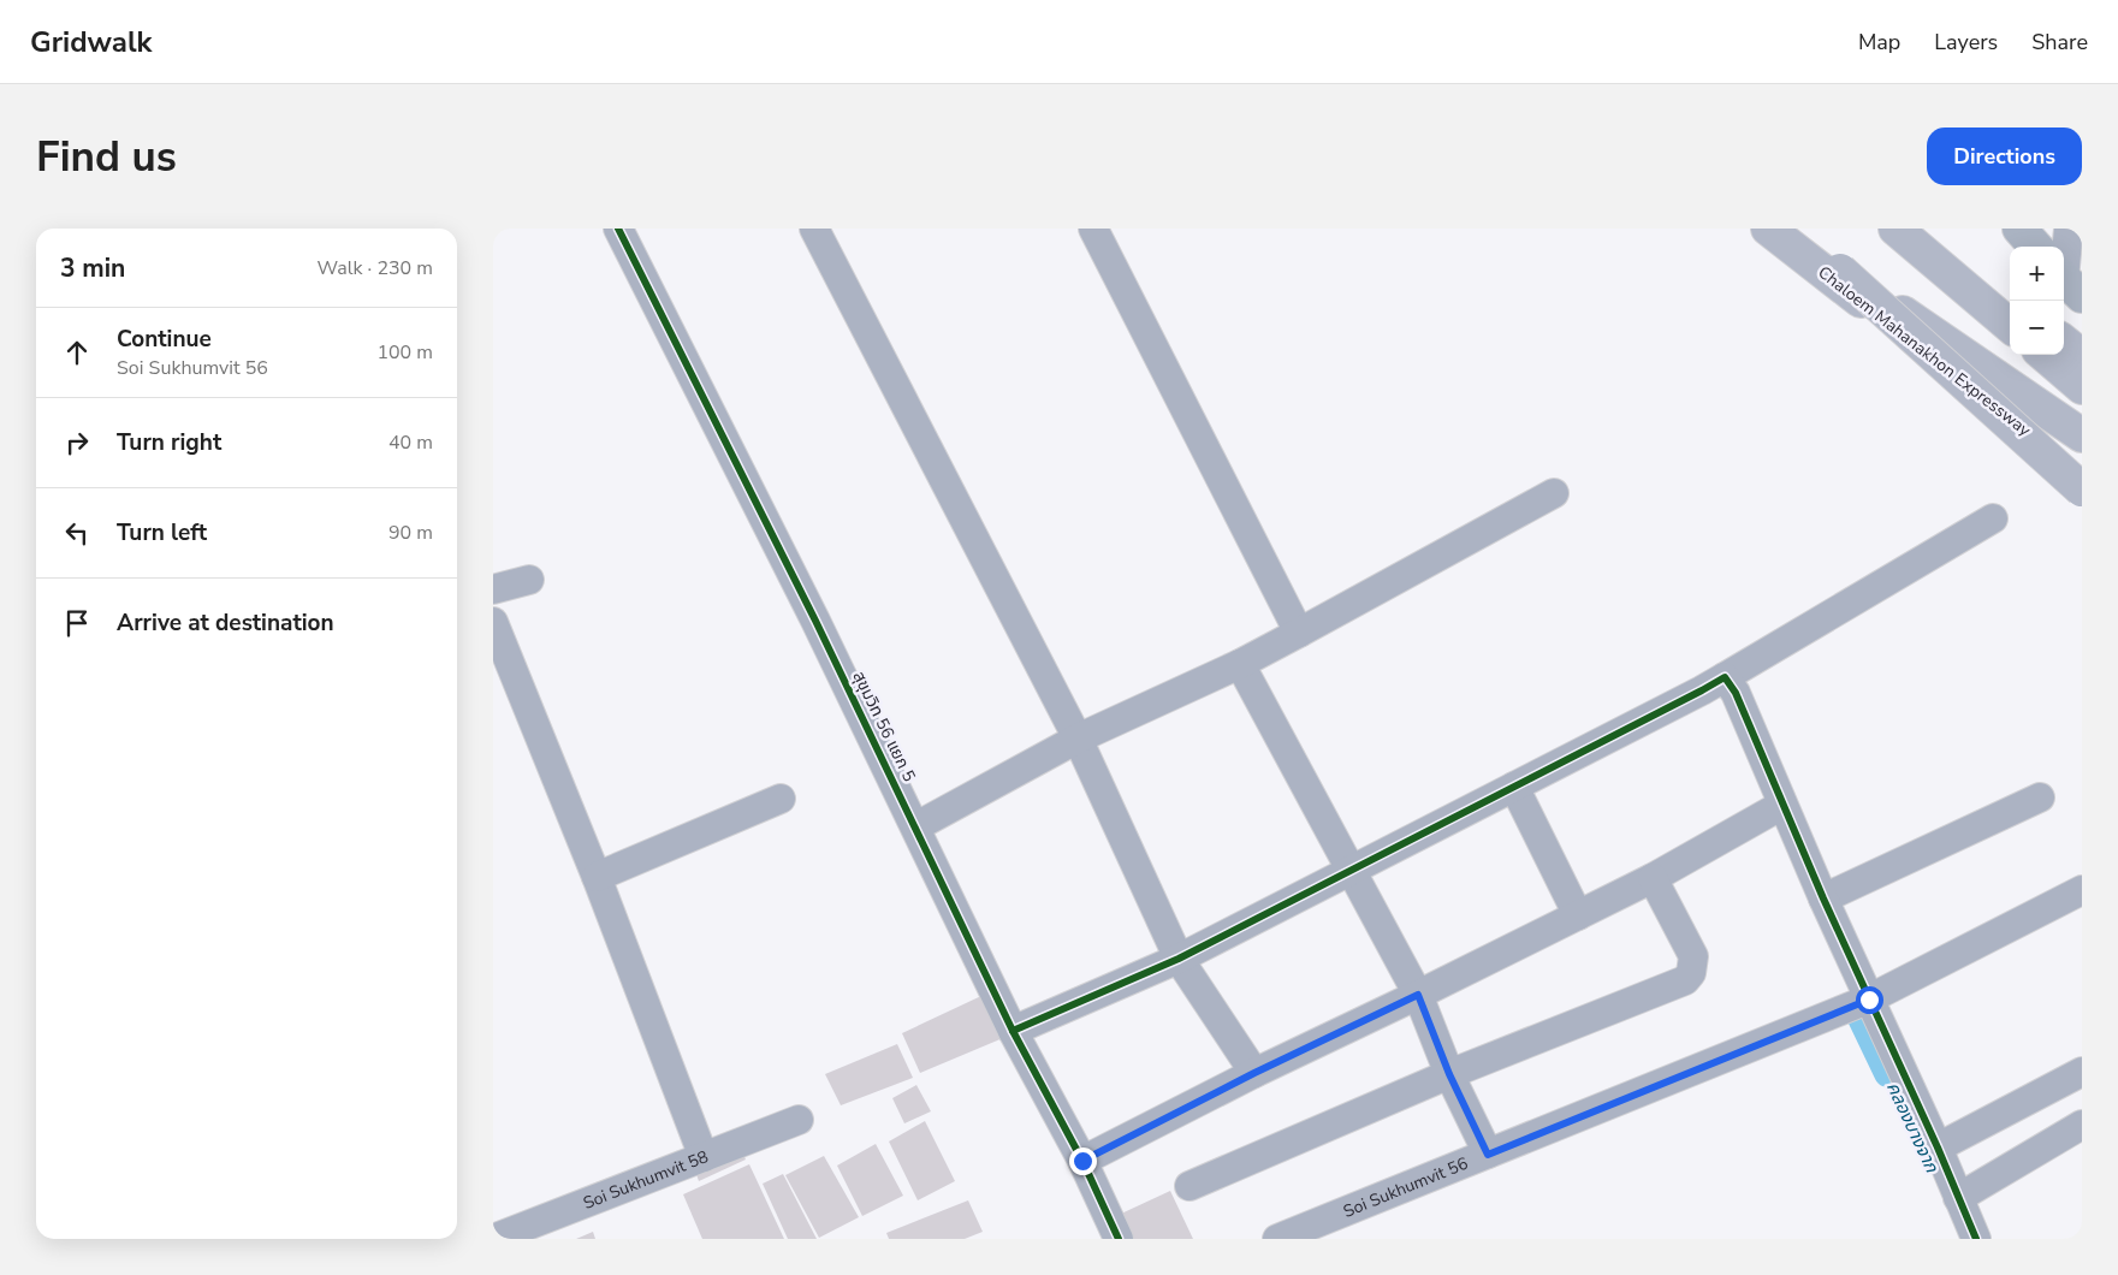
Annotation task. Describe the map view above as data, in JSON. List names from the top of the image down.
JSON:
{
  "streets": {
    "highway": ["Chaloem Mahanakhon Expressway"],
    "street": ["สุขุมวิท 56 แยก 5", "Soi Sukhumvit 58", "Soi Sukhumvit 56"]
  },
  "water": ["คลองบางจาก"],
  "page": {
    "header": "Gridwalk",
    "nav": ["Map", "Layers", "Share"],
    "buttons": "Directions",
    "title": "Find us",
    "heading": ["3 min", "Walk · 230 m"],
    "map_buttons": ["+", "−"],
    "list": [
      ["Continue", "Soi Sukhumvit 56", "100 m"],
      ["Turn right", "40 m"],
      ["Turn left", "90 m"],
      "Arrive at destination"
    ]
  }
}
